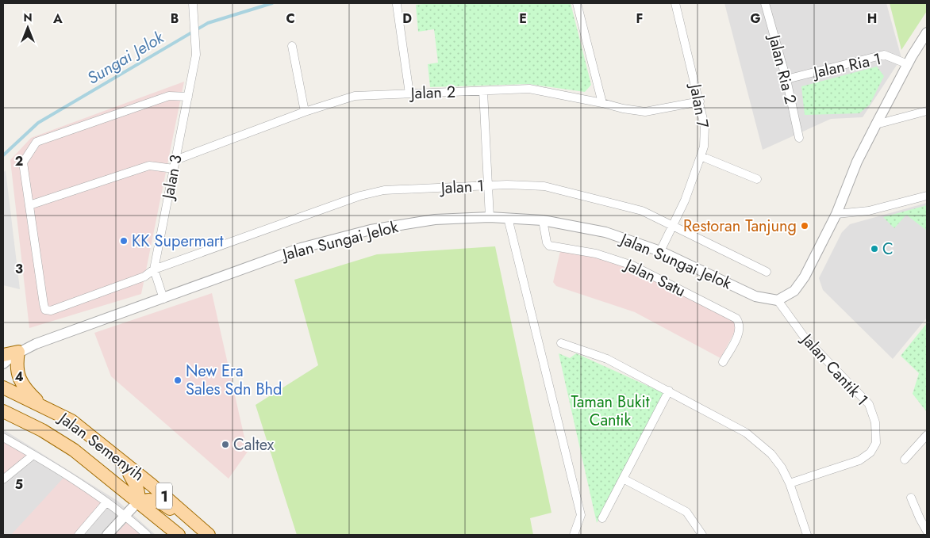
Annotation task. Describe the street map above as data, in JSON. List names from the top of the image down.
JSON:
{
  "streets": {
    "main road": ["Jalan Semenyih", "1"],
    "street": [
      "Jalan Ria 1",
      "Jalan Ria 2",
      "Jalan 2",
      "Jalan 7",
      "Jalan 3",
      "Jalan 1",
      "Jalan Sungai Jelok",
      "Jalan Satu",
      "Jalan Cantik 1"
    ]
  },
  "crossings": [
    ["Jalan Ria 1", "Jalan Ria 2"],
    ["Jalan 2", "Jalan 7"],
    ["Jalan 2", "Jalan 3"],
    ["Jalan 7", "Jalan 1"],
    ["Jalan 7", "Jalan Sungai Jelok"],
    ["Jalan 3", "Jalan 1"],
    ["Jalan 3", "Jalan Sungai Jelok"],
    ["Jalan Sungai Jelok", "Jalan Satu"],
    ["Jalan Sungai Jelok", "Jalan Cantik 1"]
  ],
  "water": ["Sungai Jelok"],
  "parks": ["Taman Bukit Cantik"],
  "places": [
    "Restoran Tanjung",
    "KK Supermart",
    "C",
    "New Era Sales Sdn Bhd",
    "Caltex"
  ],
  "north": "top",
  "grid": {
    "columns": [
      "A",
      "B",
      "C",
      "D",
      "E",
      "F",
      "G",
      "H"
    ],
    "rows": [
      "2",
      "3",
      "4",
      "5"
    ]
  }
}
